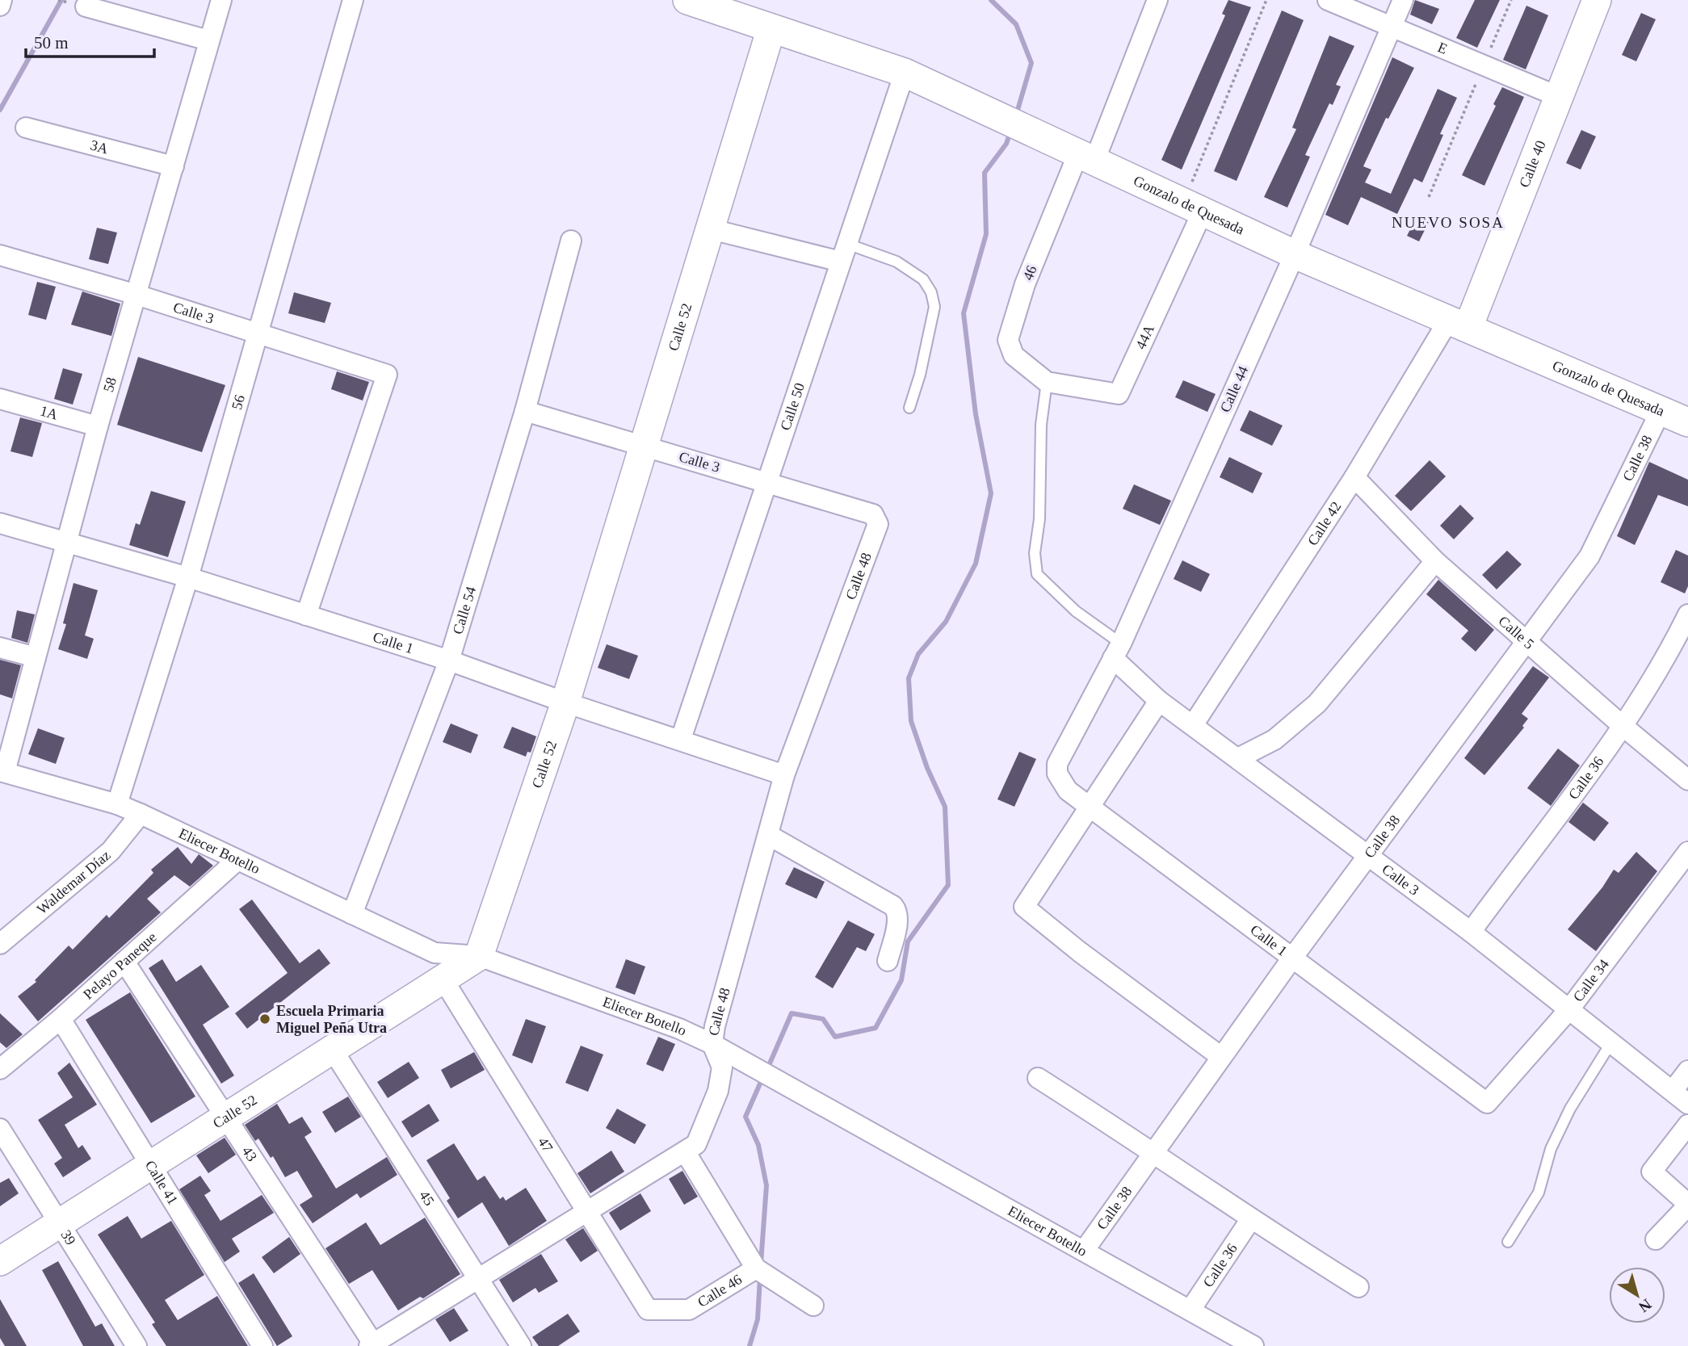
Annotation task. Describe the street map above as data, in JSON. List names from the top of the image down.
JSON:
{
  "streets": {
    "street": [
      "E",
      "3A",
      "Calle 40",
      "Gonzalo de Quesada",
      "46",
      "Calle 3",
      "Calle 52",
      "44A",
      "58",
      "Calle 44",
      "56",
      "Calle 50",
      "1A",
      "Calle 38",
      "Calle 42",
      "Calle 48",
      "Calle 54",
      "Calle 5",
      "Calle 1",
      "Calle 36",
      "Eliecer Botello",
      "Waldemar Díaz",
      "Pelayo Paneque",
      "Calle 34",
      "47",
      "43",
      "Calle 41",
      "45",
      "39",
      "Calle 46"
    ]
  },
  "crossings": [
    ["E", "Calle 40"],
    ["E", "Calle 44"],
    ["3A", "58"],
    ["Calle 40", "Gonzalo de Quesada"],
    ["Calle 40", "Calle 42"],
    ["Gonzalo de Quesada", "46"],
    ["Gonzalo de Quesada", "Calle 52"],
    ["Gonzalo de Quesada", "44A"],
    ["Gonzalo de Quesada", "Calle 44"],
    ["Gonzalo de Quesada", "Calle 50"],
    ["Gonzalo de Quesada", "Calle 38"],
    ["Gonzalo de Quesada", "Calle 42"],
    ["46", "44A"],
    ["Calle 3", "Calle 52"],
    ["Calle 3", "58"],
    ["Calle 3", "Calle 44"],
    ["Calle 3", "56"],
    ["Calle 3", "Calle 50"],
    ["Calle 3", "Calle 38"],
    ["Calle 3", "Calle 42"],
    ["Calle 3", "Calle 48"],
    ["Calle 3", "Calle 54"],
    ["Calle 3", "Calle 1"],
    ["Calle 3", "Calle 36"],
    ["Calle 3", "Calle 34"],
    ["Calle 52", "Calle 1"],
    ["Calle 52", "Eliecer Botello"],
    ["Calle 52", "47"],
    ["Calle 52", "43"],
    ["Calle 52", "Calle 41"],
    ["Calle 52", "45"],
    ["Calle 52", "39"],
    ["58", "1A"],
    ["58", "Calle 1"],
    ["58", "Eliecer Botello"],
    ["Calle 44", "Calle 1"],
    ["56", "Calle 1"],
    ["56", "Eliecer Botello"],
    ["Calle 50", "Calle 1"],
    ["Calle 38", "Calle 5"],
    ["Calle 38", "Calle 1"],
    ["Calle 38", "Eliecer Botello"],
    ["Calle 42", "Calle 5"],
    ["Calle 48", "Calle 1"],
    ["Calle 48", "Eliecer Botello"],
    ["Calle 48", "47"],
    ["Calle 48", "43"],
    ["Calle 48", "45"],
    ["Calle 54", "Calle 1"],
    ["Calle 54", "Eliecer Botello"],
    ["Calle 5", "Calle 36"],
    ["Calle 1", "Calle 34"],
    ["Calle 36", "Eliecer Botello"],
    ["Eliecer Botello", "Waldemar Díaz"],
    ["Eliecer Botello", "Pelayo Paneque"],
    ["Pelayo Paneque", "43"],
    ["Pelayo Paneque", "Calle 41"],
    ["47", "Calle 46"]
  ],
  "districts": ["NUEVO SOSA"],
  "places": ["Escuela Primaria Miguel Peña Utra"],
  "scale_bar": "50 m",
  "north": "bottom right"
}
